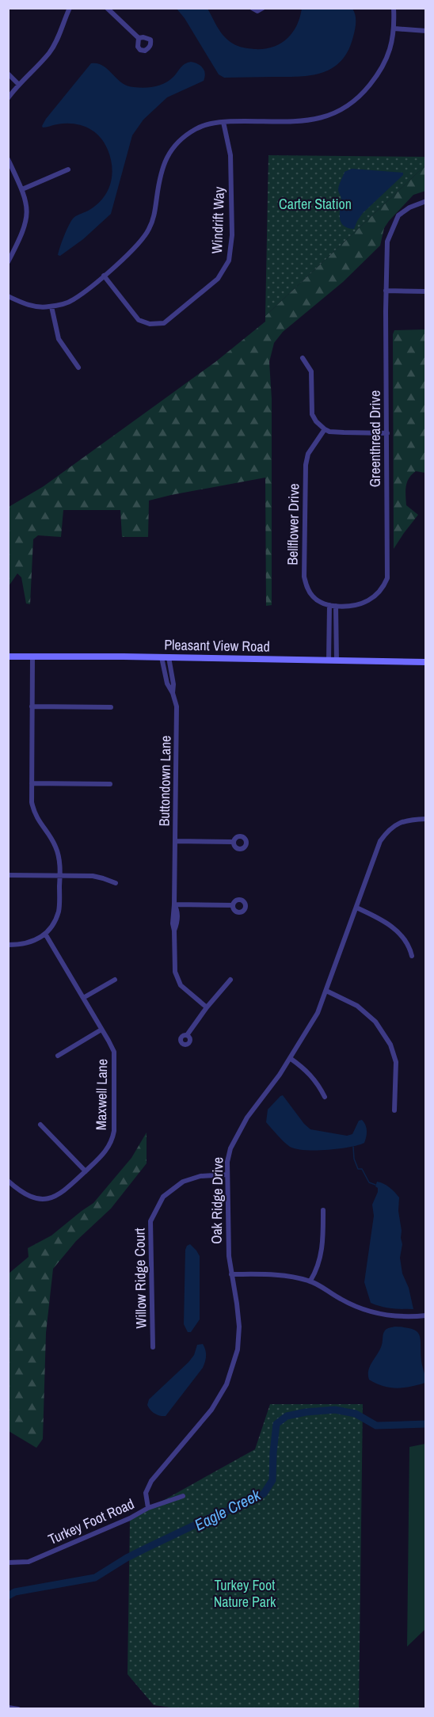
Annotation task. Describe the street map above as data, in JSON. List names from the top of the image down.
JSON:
{
  "streets": {
    "main road": ["Pleasant View Road"],
    "street": [
      "Windrift Way",
      "Greenthread Drive",
      "Bellflower Drive",
      "Buttondown Lane",
      "Maxwell Lane",
      "Oak Ridge Drive",
      "Willow Ridge Court",
      "Turkey Foot Road"
    ]
  },
  "crossings": [
    ["Greenthread Drive", "Bellflower Drive"],
    ["Pleasant View Road", "Buttondown Lane"],
    ["Oak Ridge Drive", "Willow Ridge Court"],
    ["Oak Ridge Drive", "Turkey Foot Road"]
  ],
  "water": ["Eagle Creek"],
  "parks": ["Carter Station", "Turkey Foot Nature Park"]
}
